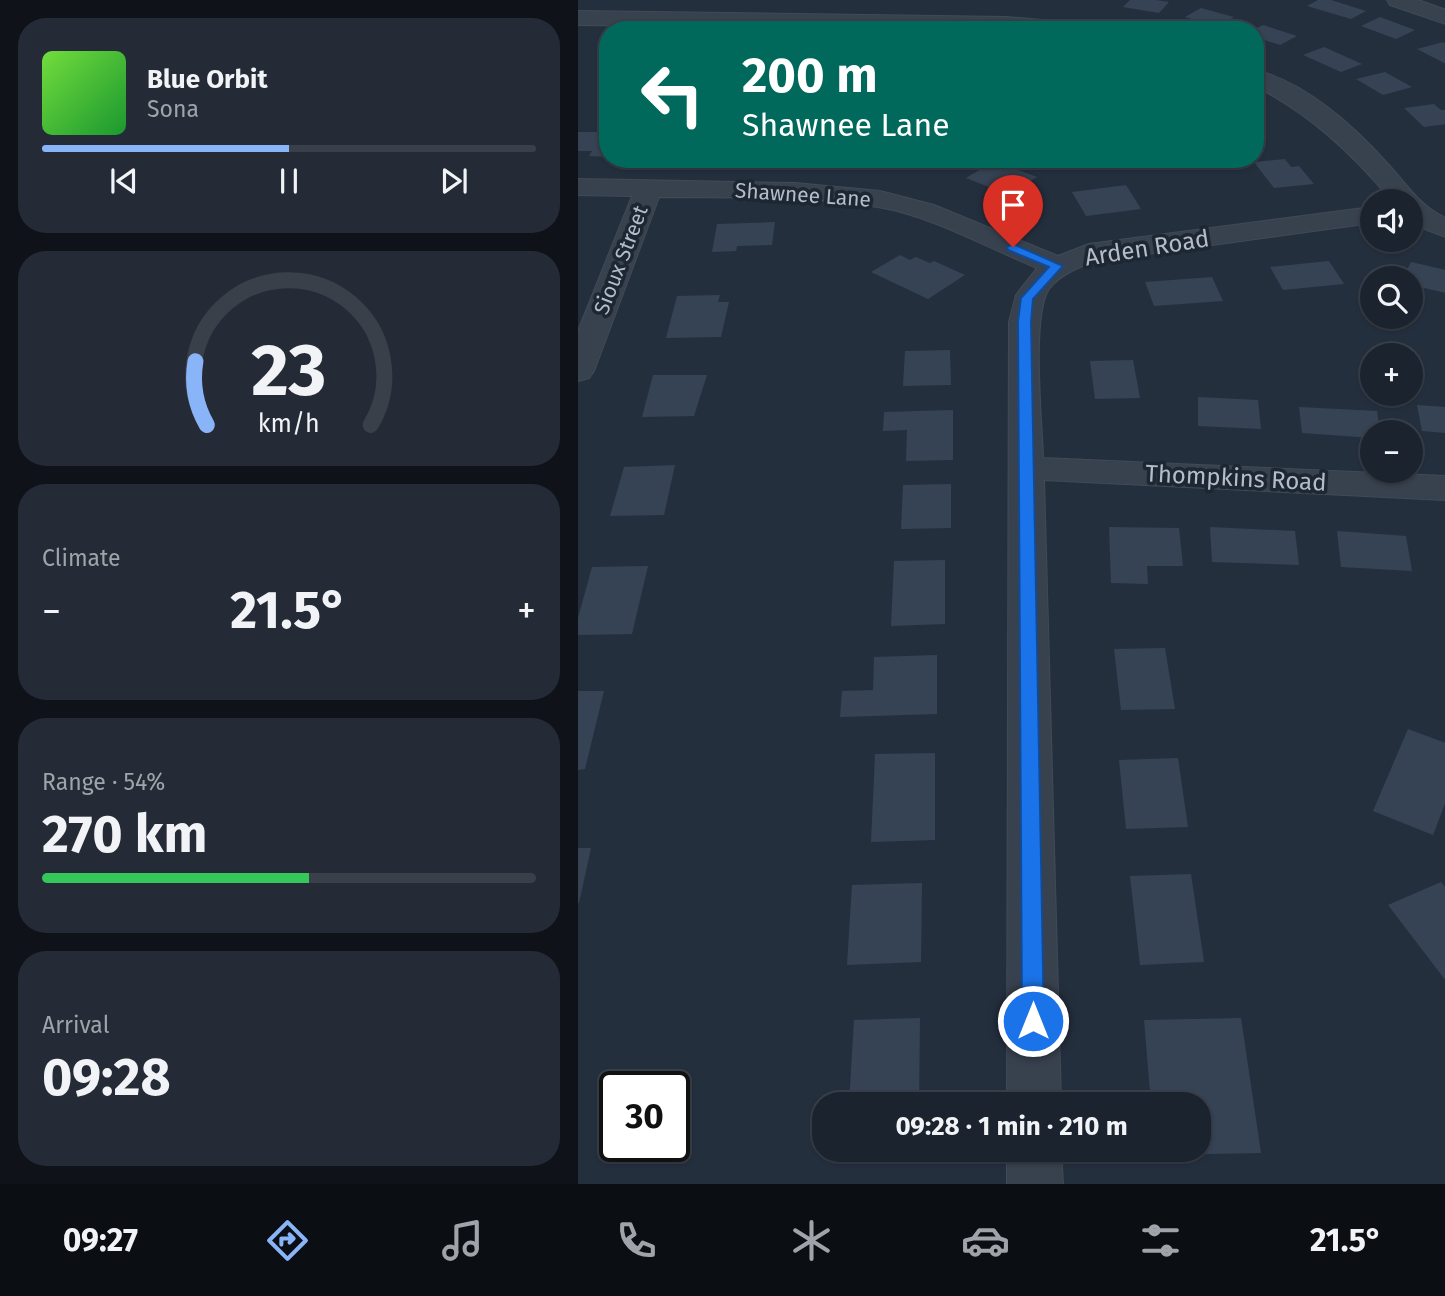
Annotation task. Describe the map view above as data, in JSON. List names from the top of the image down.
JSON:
{
  "streets": {
    "street": [
      "Shawnee Lane",
      "Arden Road",
      "Sioux Street",
      "Thompkins Road"
    ]
  },
  "crossings": [
    ["Shawnee Lane", "Arden Road"],
    ["Shawnee Lane", "Sioux Street"],
    ["Arden Road", "Thompkins Road"]
  ],
  "page": {
    "turn": ["200 m", "Shawnee Lane"],
    "song": ["Blue Orbit", "Sona"],
    "map_buttons": ["+", "−"],
    "tile": [
      "Climate",
      ["Range · 54%", "270 km"],
      ["Arrival", "09:28"]
    ],
    "heat": ["−", "21.5°", "+"],
    "limit": "30",
    "trip": "09:28 · 1 min · 210 m",
    "tabs": ["09:27", "21.5°"],
    "gauge": ["23", "km/h"]
  }
}
